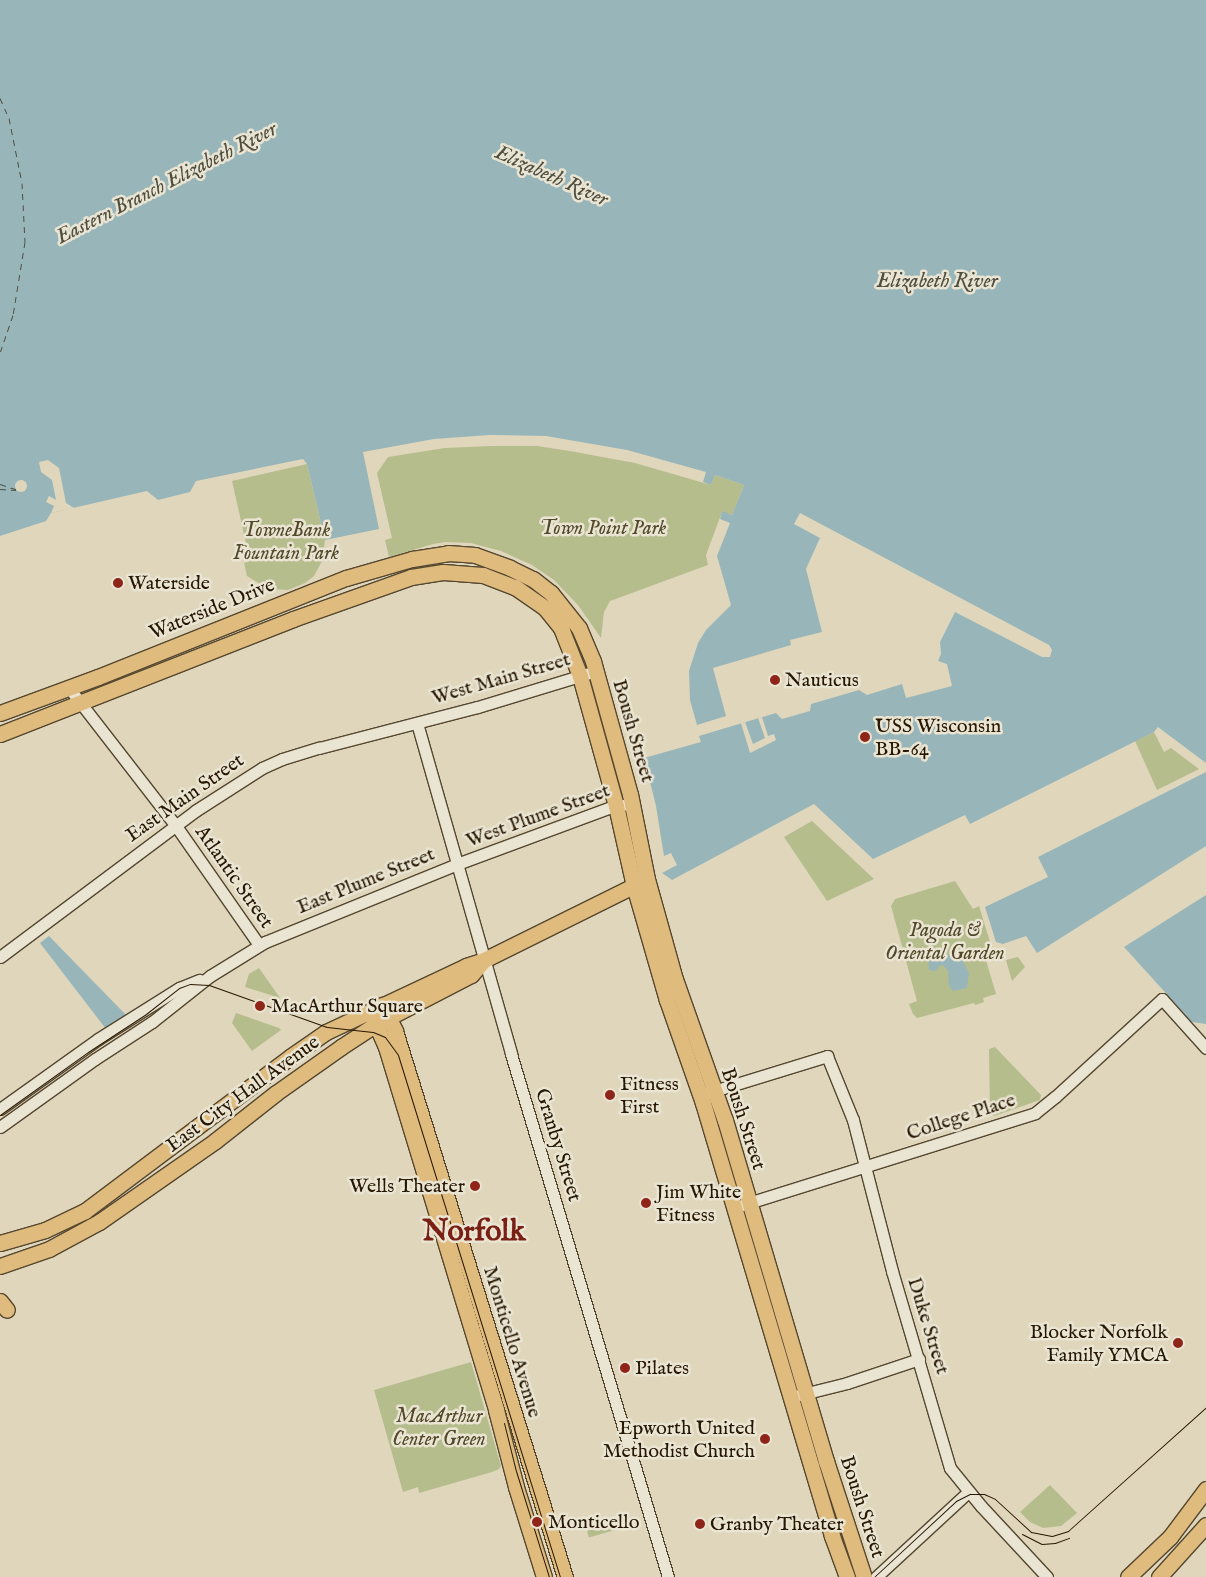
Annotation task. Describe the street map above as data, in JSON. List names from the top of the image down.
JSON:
{
  "streets": {
    "main road": [
      "Waterside Drive",
      "Boush Street",
      "East City Hall Avenue",
      "Monticello Avenue"
    ],
    "street": [
      "West Main Street",
      "East Main Street",
      "West Plume Street",
      "Atlantic Street",
      "East Plume Street",
      "College Place",
      "Granby Street",
      "Duke Street"
    ]
  },
  "crossings": [
    ["Waterside Drive", "West Main Street"],
    ["Waterside Drive", "Boush Street"],
    ["Waterside Drive", "Atlantic Street"],
    ["West Main Street", "Boush Street"],
    ["West Main Street", "East Main Street"],
    ["West Main Street", "Granby Street"],
    ["Boush Street", "West Plume Street"],
    ["Boush Street", "East City Hall Avenue"],
    ["Boush Street", "College Place"],
    ["Boush Street", "Duke Street"],
    ["East Main Street", "Atlantic Street"],
    ["East Main Street", "Granby Street"],
    ["West Plume Street", "East Plume Street"],
    ["West Plume Street", "Granby Street"],
    ["Atlantic Street", "East Plume Street"],
    ["East Plume Street", "Granby Street"],
    ["East City Hall Avenue", "Granby Street"],
    ["East City Hall Avenue", "Monticello Avenue"],
    ["College Place", "Duke Street"]
  ],
  "districts": ["Norfolk"],
  "water": ["Elizabeth River", "Eastern Branch Elizabeth River"],
  "parks": [
    "Town Point Park",
    "TowneBank Fountain Park",
    "Pagoda & Oriental Garden",
    "MacArthur Center Green"
  ],
  "places": [
    "Waterside",
    "Nauticus",
    "USS Wisconsin BB-64",
    "MacArthur Square",
    "Fitness First",
    "Wells Theater",
    "Jim White Fitness",
    "Blocker Norfolk Family YMCA",
    "Pilates",
    "Epworth United Methodist Church",
    "Monticello",
    "Granby Theater"
  ]
}
